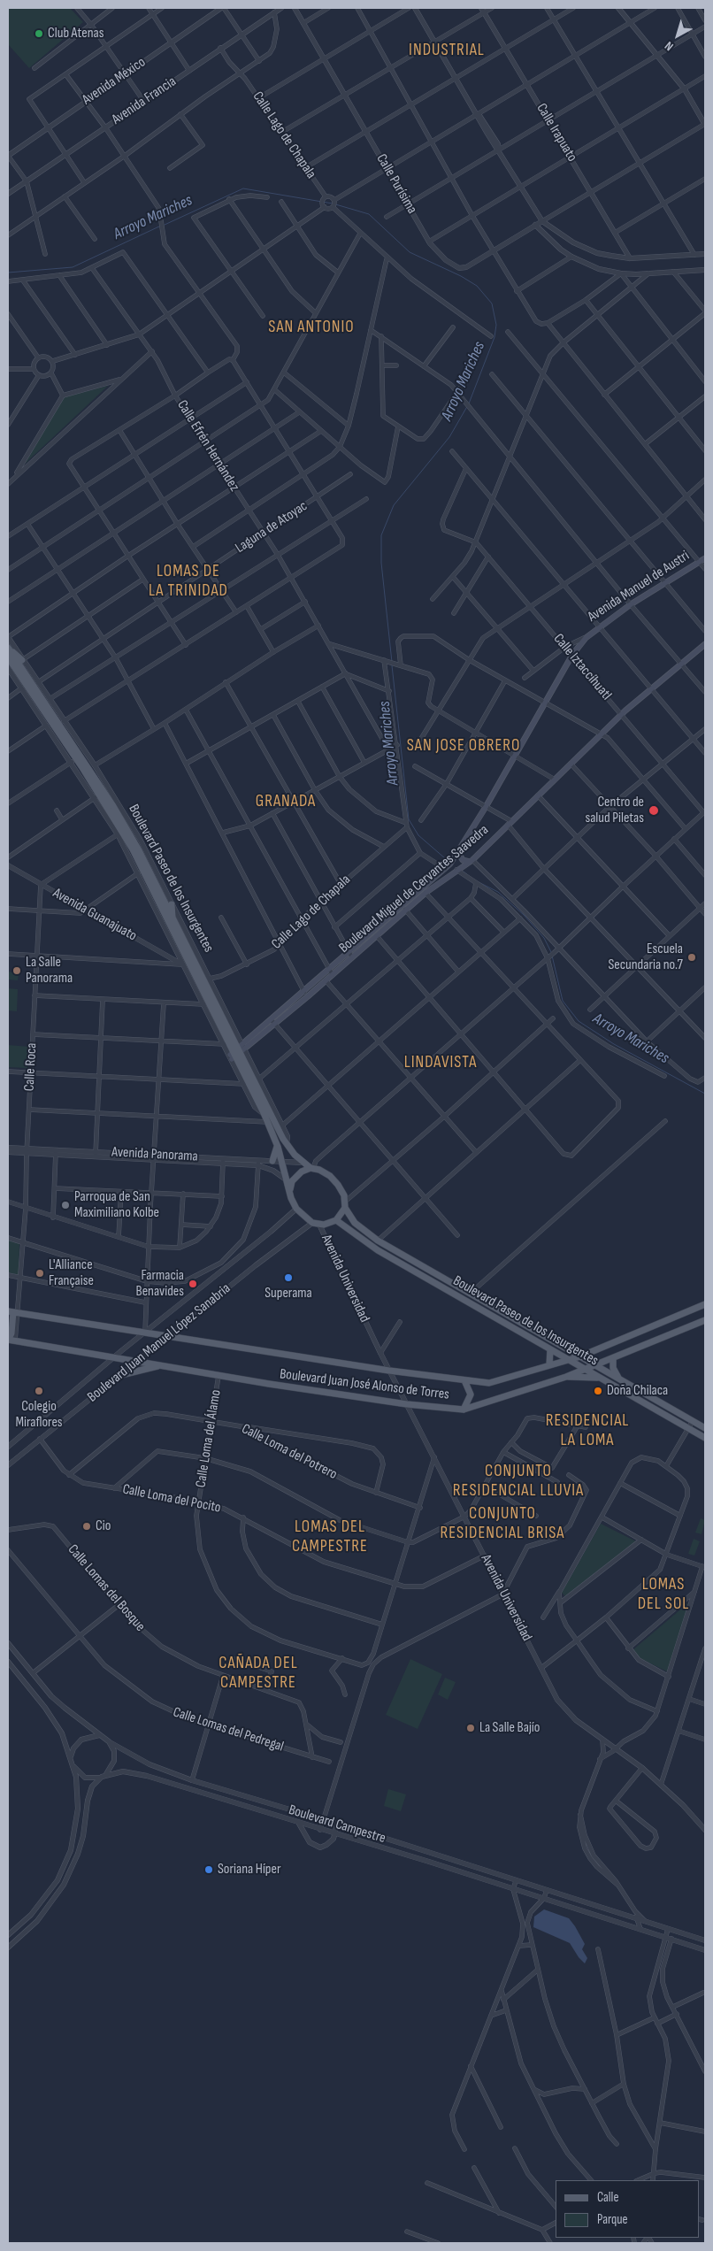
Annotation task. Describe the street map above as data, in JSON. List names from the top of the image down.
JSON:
{
  "streets": {
    "main road": [
      "Avenida Manuel de Austri",
      "Boulevard Paseo de los Insurgentes",
      "Boulevard Miguel de Cervantes Saavedra",
      "Boulevard Juan José Alonso de Torres"
    ],
    "street": [
      "Avenida México",
      "Avenida Francia",
      "Calle Irapuato",
      "Calle Lago de Chapala",
      "Calle Purísima",
      "Calle Efrén Hernández",
      "Laguna de Atoyac",
      "Calle Iztaccíhuatl",
      "Avenida Guanajuato",
      "Calle Roca",
      "Avenida Panorama",
      "Avenida Universidad",
      "Boulevard Juan Manuel López Sanabria",
      "Calle Loma del Álamo",
      "Calle Loma del Potrero",
      "Calle Loma del Pocito",
      "Calle Lomas del Bosque",
      "Calle Lomas del Pedregal",
      "Boulevard Campestre"
    ]
  },
  "crossings": [
    ["Avenida Francia", "Calle Lago de Chapala"],
    ["Calle Lago de Chapala", "Boulevard Paseo de los Insurgentes"],
    ["Calle Efrén Hernández", "Laguna de Atoyac"],
    ["Laguna de Atoyac", "Boulevard Paseo de los Insurgentes"],
    ["Avenida Manuel de Austri", "Calle Iztaccíhuatl"],
    ["Avenida Manuel de Austri", "Boulevard Miguel de Cervantes Saavedra"],
    ["Calle Iztaccíhuatl", "Boulevard Miguel de Cervantes Saavedra"],
    ["Boulevard Paseo de los Insurgentes", "Boulevard Miguel de Cervantes Saavedra"],
    ["Boulevard Paseo de los Insurgentes", "Avenida Guanajuato"],
    ["Boulevard Paseo de los Insurgentes", "Avenida Panorama"],
    ["Boulevard Paseo de los Insurgentes", "Avenida Universidad"],
    ["Boulevard Paseo de los Insurgentes", "Boulevard Juan Manuel López Sanabria"],
    ["Boulevard Paseo de los Insurgentes", "Boulevard Juan José Alonso de Torres"],
    ["Avenida Guanajuato", "Calle Roca"],
    ["Calle Roca", "Avenida Panorama"],
    ["Calle Roca", "Boulevard Juan José Alonso de Torres"],
    ["Avenida Universidad", "Boulevard Juan Manuel López Sanabria"],
    ["Avenida Universidad", "Boulevard Juan José Alonso de Torres"],
    ["Avenida Universidad", "Calle Loma del Pocito"],
    ["Boulevard Juan Manuel López Sanabria", "Boulevard Juan José Alonso de Torres"],
    ["Boulevard Juan Manuel López Sanabria", "Calle Loma del Pocito"],
    ["Boulevard Juan José Alonso de Torres", "Calle Loma del Álamo"],
    ["Calle Loma del Álamo", "Calle Loma del Potrero"],
    ["Calle Loma del Álamo", "Calle Loma del Pocito"],
    ["Calle Loma del Potrero", "Calle Loma del Pocito"],
    ["Calle Lomas del Bosque", "Calle Lomas del Pedregal"]
  ],
  "districts": [
    "INDUSTRIAL",
    "SAN ANTONIO",
    "LOMAS DE LA TRINIDAD",
    "SAN JOSE OBRERO",
    "GRANADA",
    "LINDAVISTA",
    "RESIDENCIAL LA LOMA",
    "CONJUNTO RESIDENCIAL LLUVIA",
    "CONJUNTO RESIDENCIAL BRISA",
    "LOMAS DEL CAMPESTRE",
    "LOMAS DEL SOL",
    "CAÑADA DEL CAMPESTRE"
  ],
  "water": ["Arroyo Mariches"],
  "places": [
    "Club Atenas",
    "Centro de salud Piletas",
    "Escuela Secundaria no.7",
    "La Salle Panorama",
    "Parroqua de San Maximiliano Kolbe",
    "L'Alliance Française",
    "Superama",
    "Farmacia Benavides",
    "Colegio Miraflores",
    "Doña Chilaca",
    "Cio",
    "La Salle Bajío",
    "Soriana Híper"
  ],
  "legend": ["Calle", "Parque"],
  "north": "bottom left"
}
